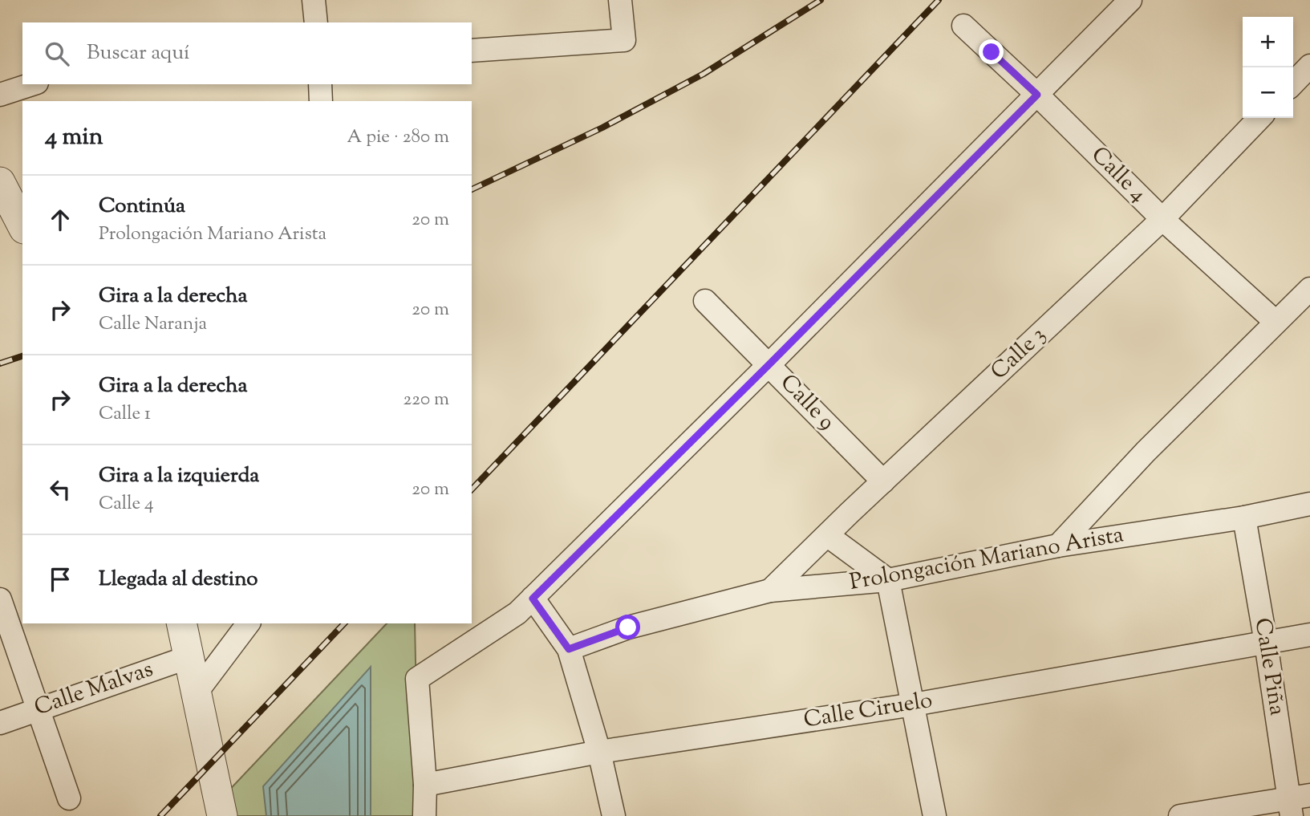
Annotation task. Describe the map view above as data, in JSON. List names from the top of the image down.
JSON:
{
  "streets": {
    "street": [
      "Calle 4",
      "Calle 3",
      "Calle 9",
      "Prolongación Mariano Arista",
      "Calle Piña",
      "Calle Malvas",
      "Calle Ciruelo"
    ]
  },
  "crossings": [
    ["Calle 4", "Calle 3"],
    ["Calle 3", "Calle 9"],
    ["Calle 3", "Prolongación Mariano Arista"],
    ["Prolongación Mariano Arista", "Calle Piña"],
    ["Calle Piña", "Calle Ciruelo"]
  ],
  "page": {
    "map_buttons": ["+", "−"],
    "search": "Buscar aquí",
    "heading": ["4 min", "A pie · 280 m"],
    "list": [
      ["Continúa", "Prolongación Mariano Arista", "20 m"],
      ["Gira a la derecha", "Calle Naranja", "20 m"],
      ["Gira a la derecha", "Calle 1", "220 m"],
      ["Gira a la izquierda", "Calle 4", "20 m"],
      "Llegada al destino"
    ]
  }
}
